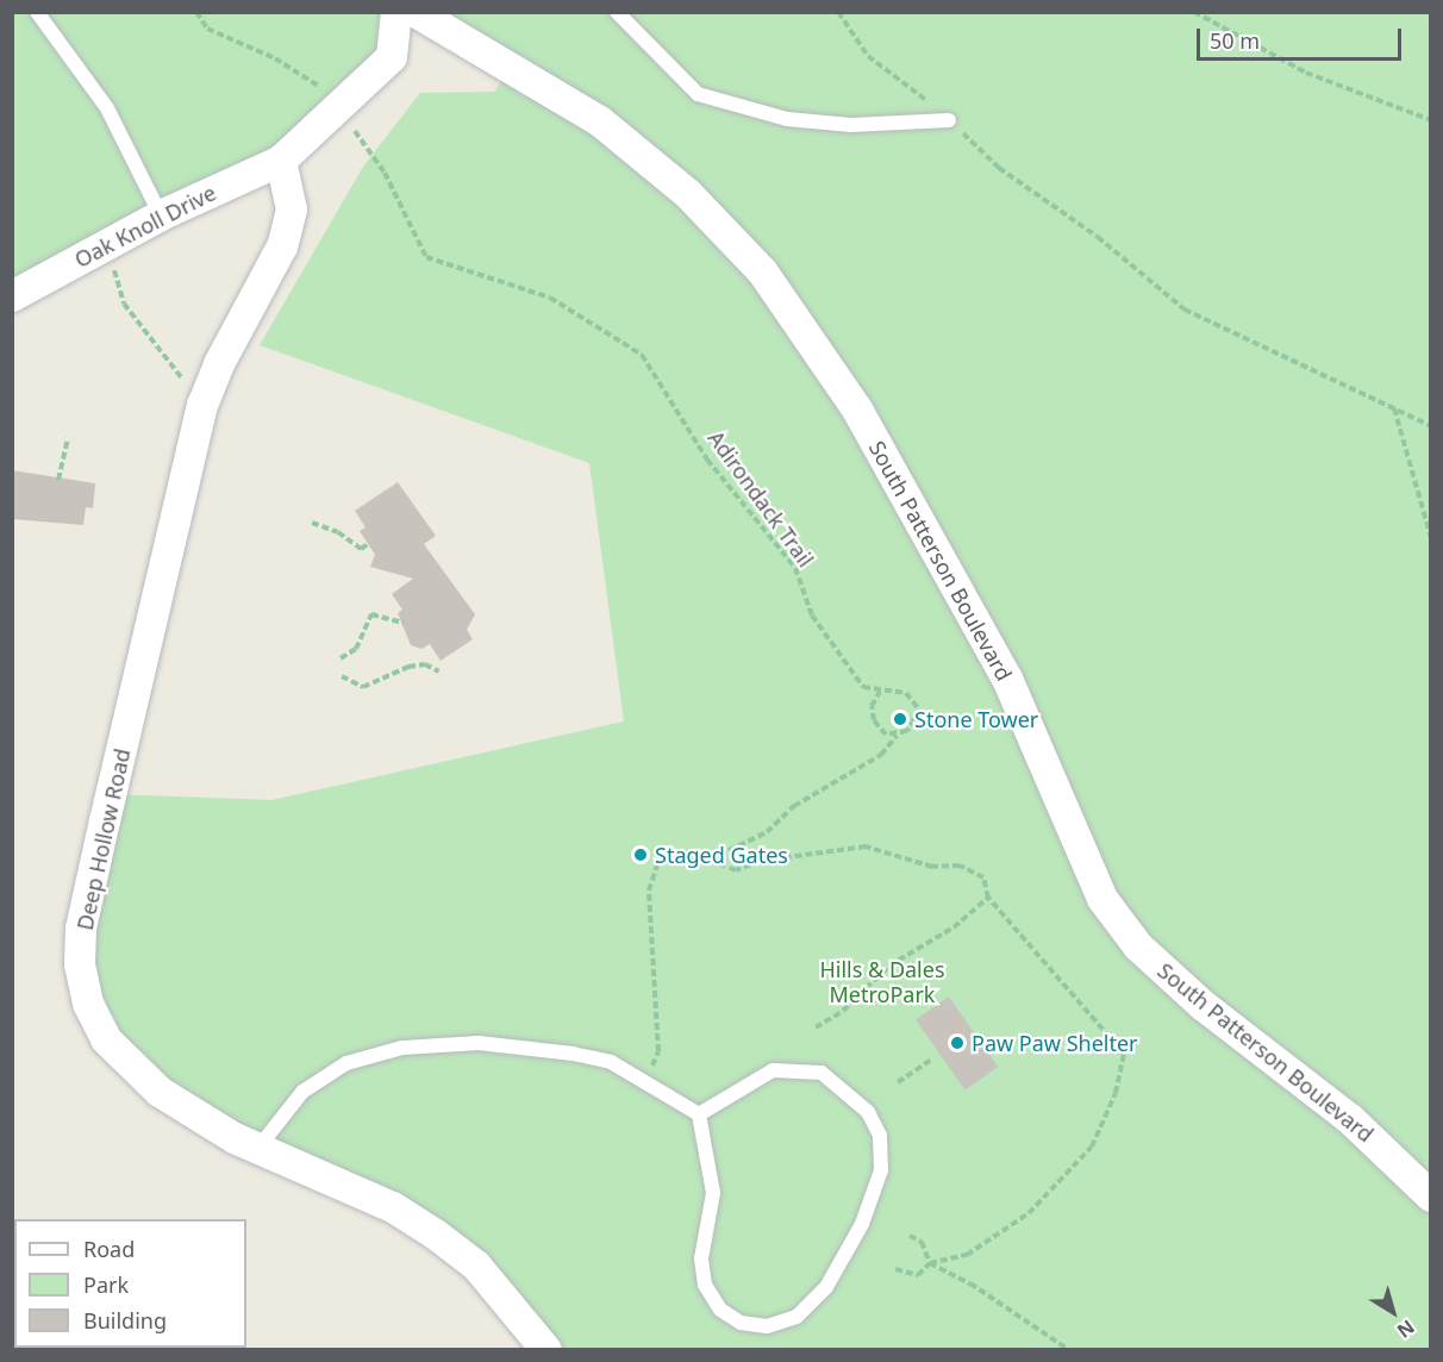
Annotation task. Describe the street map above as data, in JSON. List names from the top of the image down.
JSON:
{
  "streets": {
    "street": ["Oak Knoll Drive", "South Patterson Boulevard", "Deep Hollow Road"],
    "path": ["Adirondack Trail"]
  },
  "crossings": [
    ["Oak Knoll Drive", "Adirondack Trail"],
    ["Oak Knoll Drive", "Deep Hollow Road"]
  ],
  "parks": ["Hills & Dales MetroPark"],
  "places": ["Stone Tower", "Staged Gates", "Paw Paw Shelter"],
  "legend": ["Road", "Park", "Building"],
  "scale_bar": "50 m",
  "north": "bottom right"
}
